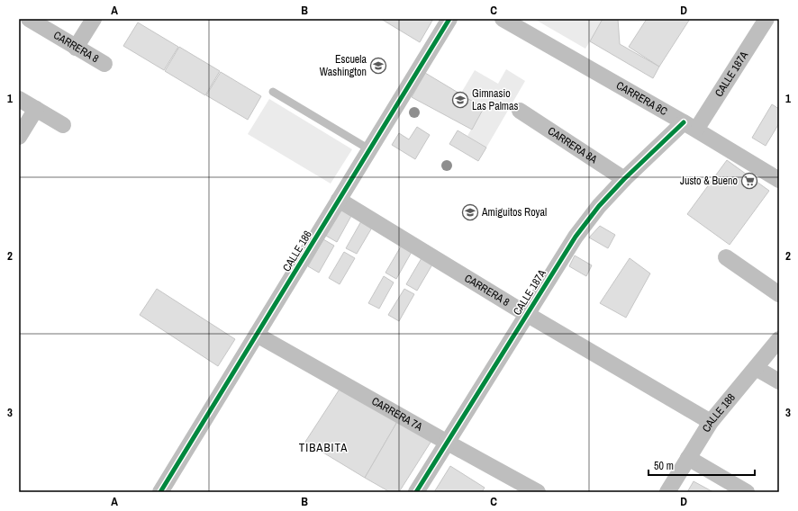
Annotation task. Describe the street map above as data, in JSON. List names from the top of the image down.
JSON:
{
  "streets": {
    "street": [
      "CARRERA 8",
      "CALLE 187A",
      "CARRERA 8C",
      "CARRERA 8A",
      "CALLE 186",
      "CALLE 188",
      "CARRERA 7A"
    ]
  },
  "crossings": [
    ["CARRERA 8", "CALLE 187A"],
    ["CARRERA 8", "CALLE 186"],
    ["CARRERA 8", "CALLE 188"],
    ["CALLE 187A", "CARRERA 8C"],
    ["CALLE 187A", "CARRERA 8A"],
    ["CALLE 187A", "CARRERA 7A"],
    ["CALLE 186", "CARRERA 7A"]
  ],
  "districts": ["TIBABITA"],
  "places": {
    "school or university": ["Escuela Washington", "Gimnasio Las Palmas", "Amiguitos Royal"],
    "supermarket": ["Justo & Bueno"]
  },
  "scale_bar": "50 m",
  "grid": {
    "columns": [
      "A",
      "B",
      "C",
      "D"
    ],
    "rows": ["1", "2", "3"]
  }
}
